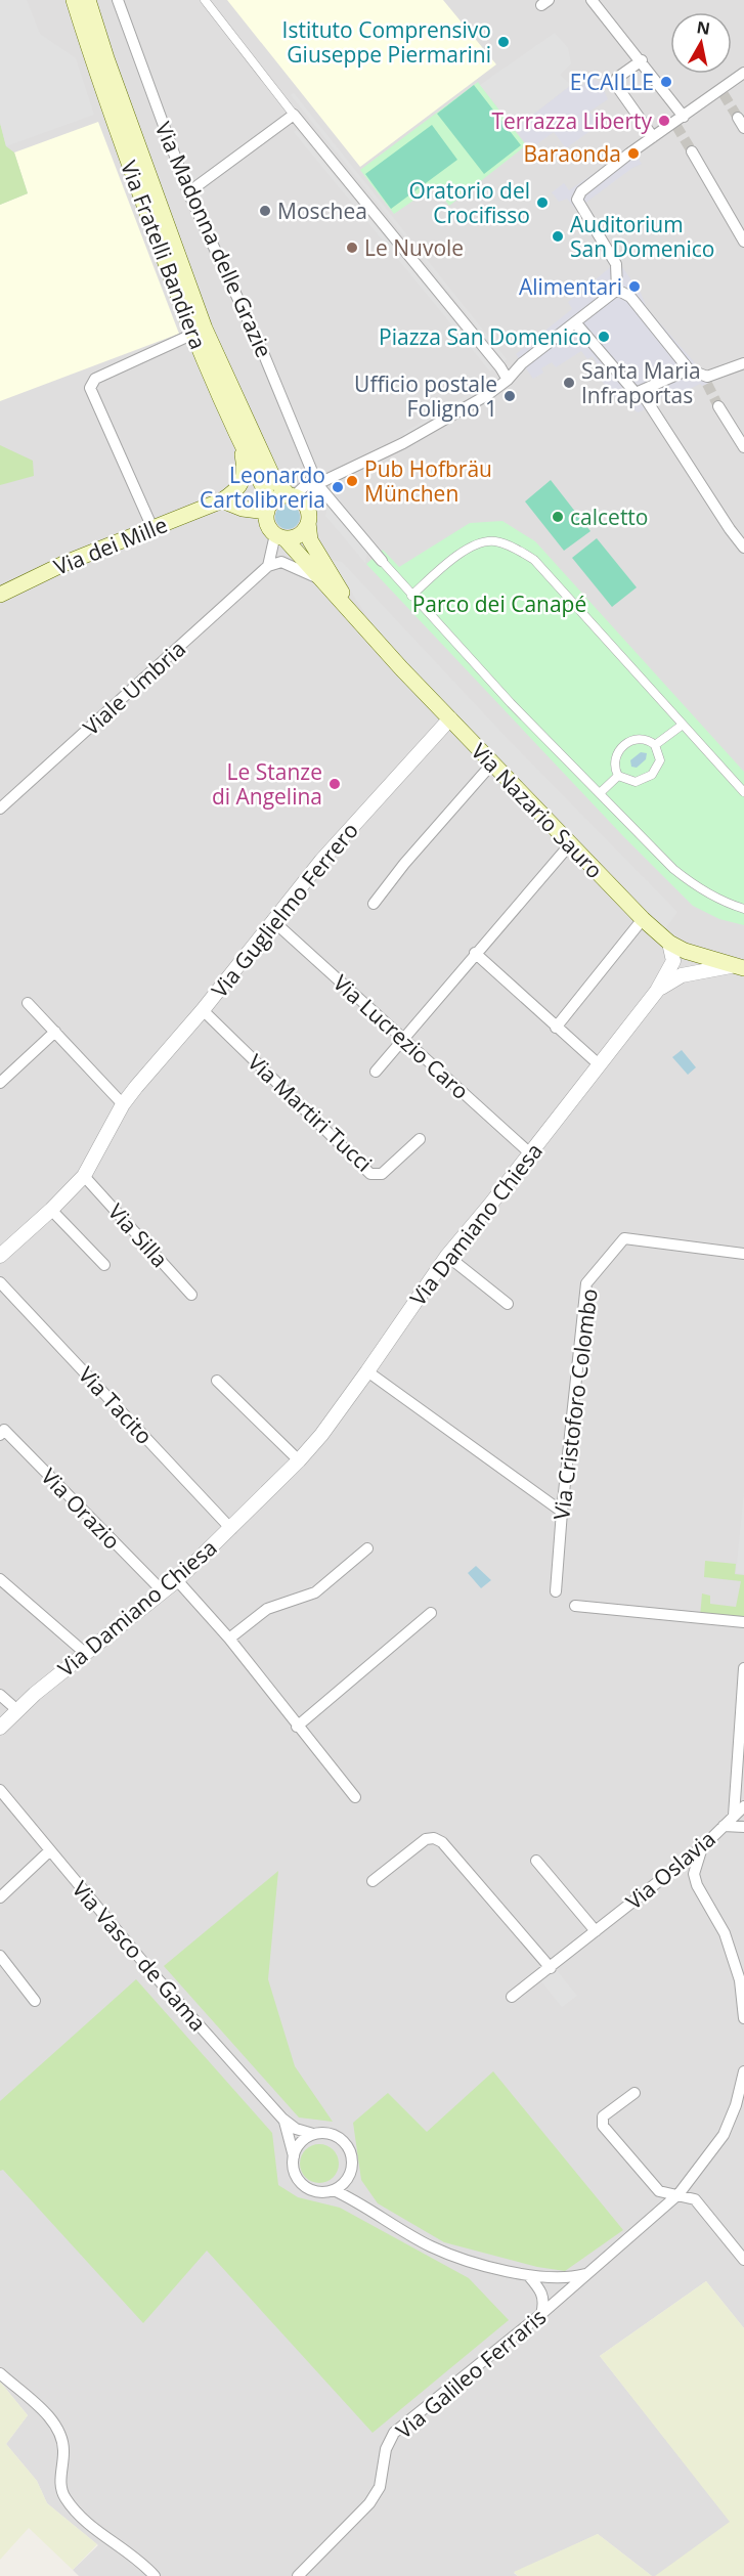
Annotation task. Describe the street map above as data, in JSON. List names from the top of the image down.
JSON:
{
  "streets": {
    "main road": ["Via Fratelli Bandiera", "Via dei Mille", "Via Nazario Sauro"],
    "street": [
      "Via Madonna delle Grazie",
      "Viale Umbria",
      "Via Guglielmo Ferrero",
      "Via Lucrezio Caro",
      "Via Martiri Tucci",
      "Via Damiano Chiesa",
      "Via Silla",
      "Via Cristoforo Colombo",
      "Via Tacito",
      "Via Orazio",
      "Via Oslavia",
      "Via Vasco de Gama",
      "Via Galileo Ferraris"
    ]
  },
  "crossings": [
    ["Via Fratelli Bandiera", "Via dei Mille"],
    ["Via Fratelli Bandiera", "Via Nazario Sauro"],
    ["Via Nazario Sauro", "Via Guglielmo Ferrero"],
    ["Via Nazario Sauro", "Via Damiano Chiesa"],
    ["Via Guglielmo Ferrero", "Via Lucrezio Caro"],
    ["Via Guglielmo Ferrero", "Via Martiri Tucci"],
    ["Via Guglielmo Ferrero", "Via Silla"],
    ["Via Lucrezio Caro", "Via Damiano Chiesa"],
    ["Via Damiano Chiesa", "Via Tacito"],
    ["Via Damiano Chiesa", "Via Orazio"],
    ["Via Vasco de Gama", "Via Galileo Ferraris"]
  ],
  "parks": ["Parco dei Canapé"],
  "places": [
    "Istituto Comprensivo Giuseppe Piermarini",
    "E'CAILLE",
    "Terrazza Liberty",
    "Baraonda",
    "Oratorio del Crocifisso",
    "Moschea",
    "Auditorium San Domenico",
    "Le Nuvole",
    "Alimentari",
    "Piazza San Domenico",
    "Santa Maria Infraportas",
    "Ufficio postale Foligno 1",
    "Pub Hofbräu München",
    "Leonardo Cartolibreria",
    "calcetto",
    "Le Stanze di Angelina"
  ],
  "north": "top"
}
